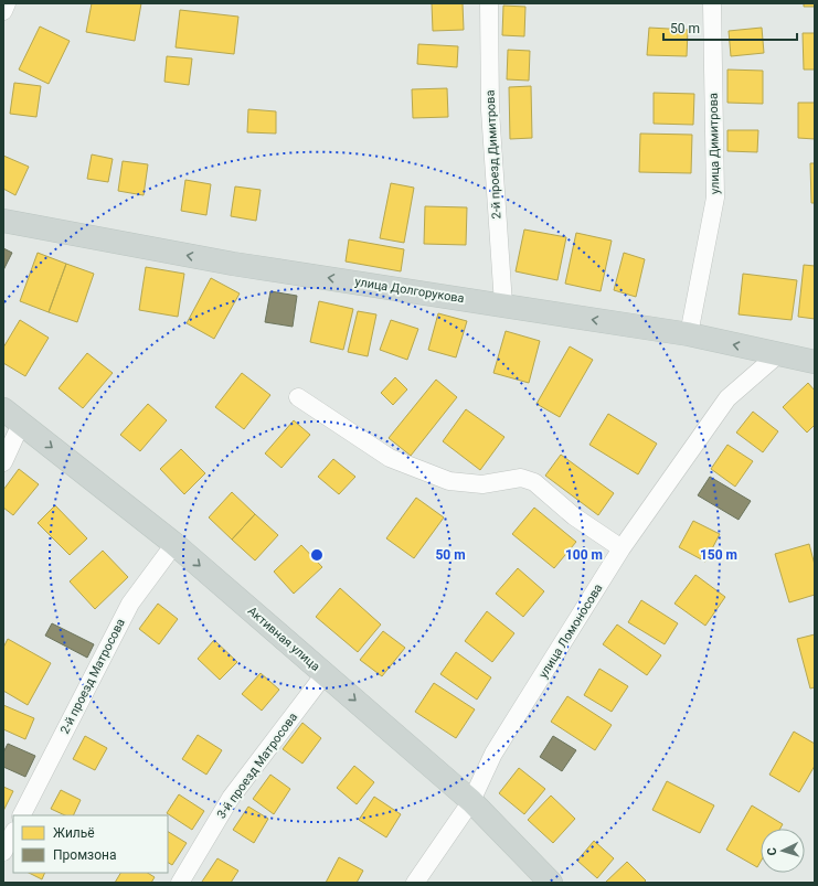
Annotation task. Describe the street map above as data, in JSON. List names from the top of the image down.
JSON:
{
  "streets": {
    "main road": ["улица Долгорукова", "Активная улица"],
    "street": [
      "улица Димитрова",
      "2-й проезд Димитрова",
      "улица Ломоносова",
      "2-й проезд Матросова",
      "3-й проезд Матросова"
    ]
  },
  "crossings": [
    ["улица Димитрова", "улица Долгорукова"],
    ["2-й проезд Димитрова", "улица Долгорукова"],
    ["улица Долгорукова", "улица Ломоносова"],
    ["улица Ломоносова", "Активная улица"],
    ["Активная улица", "2-й проезд Матросова"],
    ["Активная улица", "3-й проезд Матросова"]
  ],
  "one_way": ["улица Долгорукова", "Активная улица"],
  "legend": ["Жильё", "Промзона"],
  "scale_bar": "50 m",
  "north": "left",
  "rings": ["50 m", "100 m", "150 m"]
}
